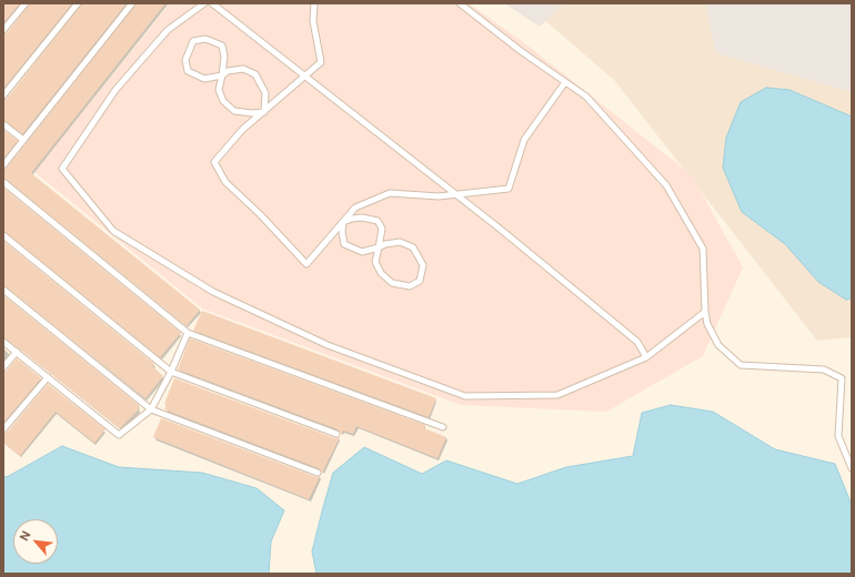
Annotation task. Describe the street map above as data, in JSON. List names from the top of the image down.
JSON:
{
  "north": "top left"
}
